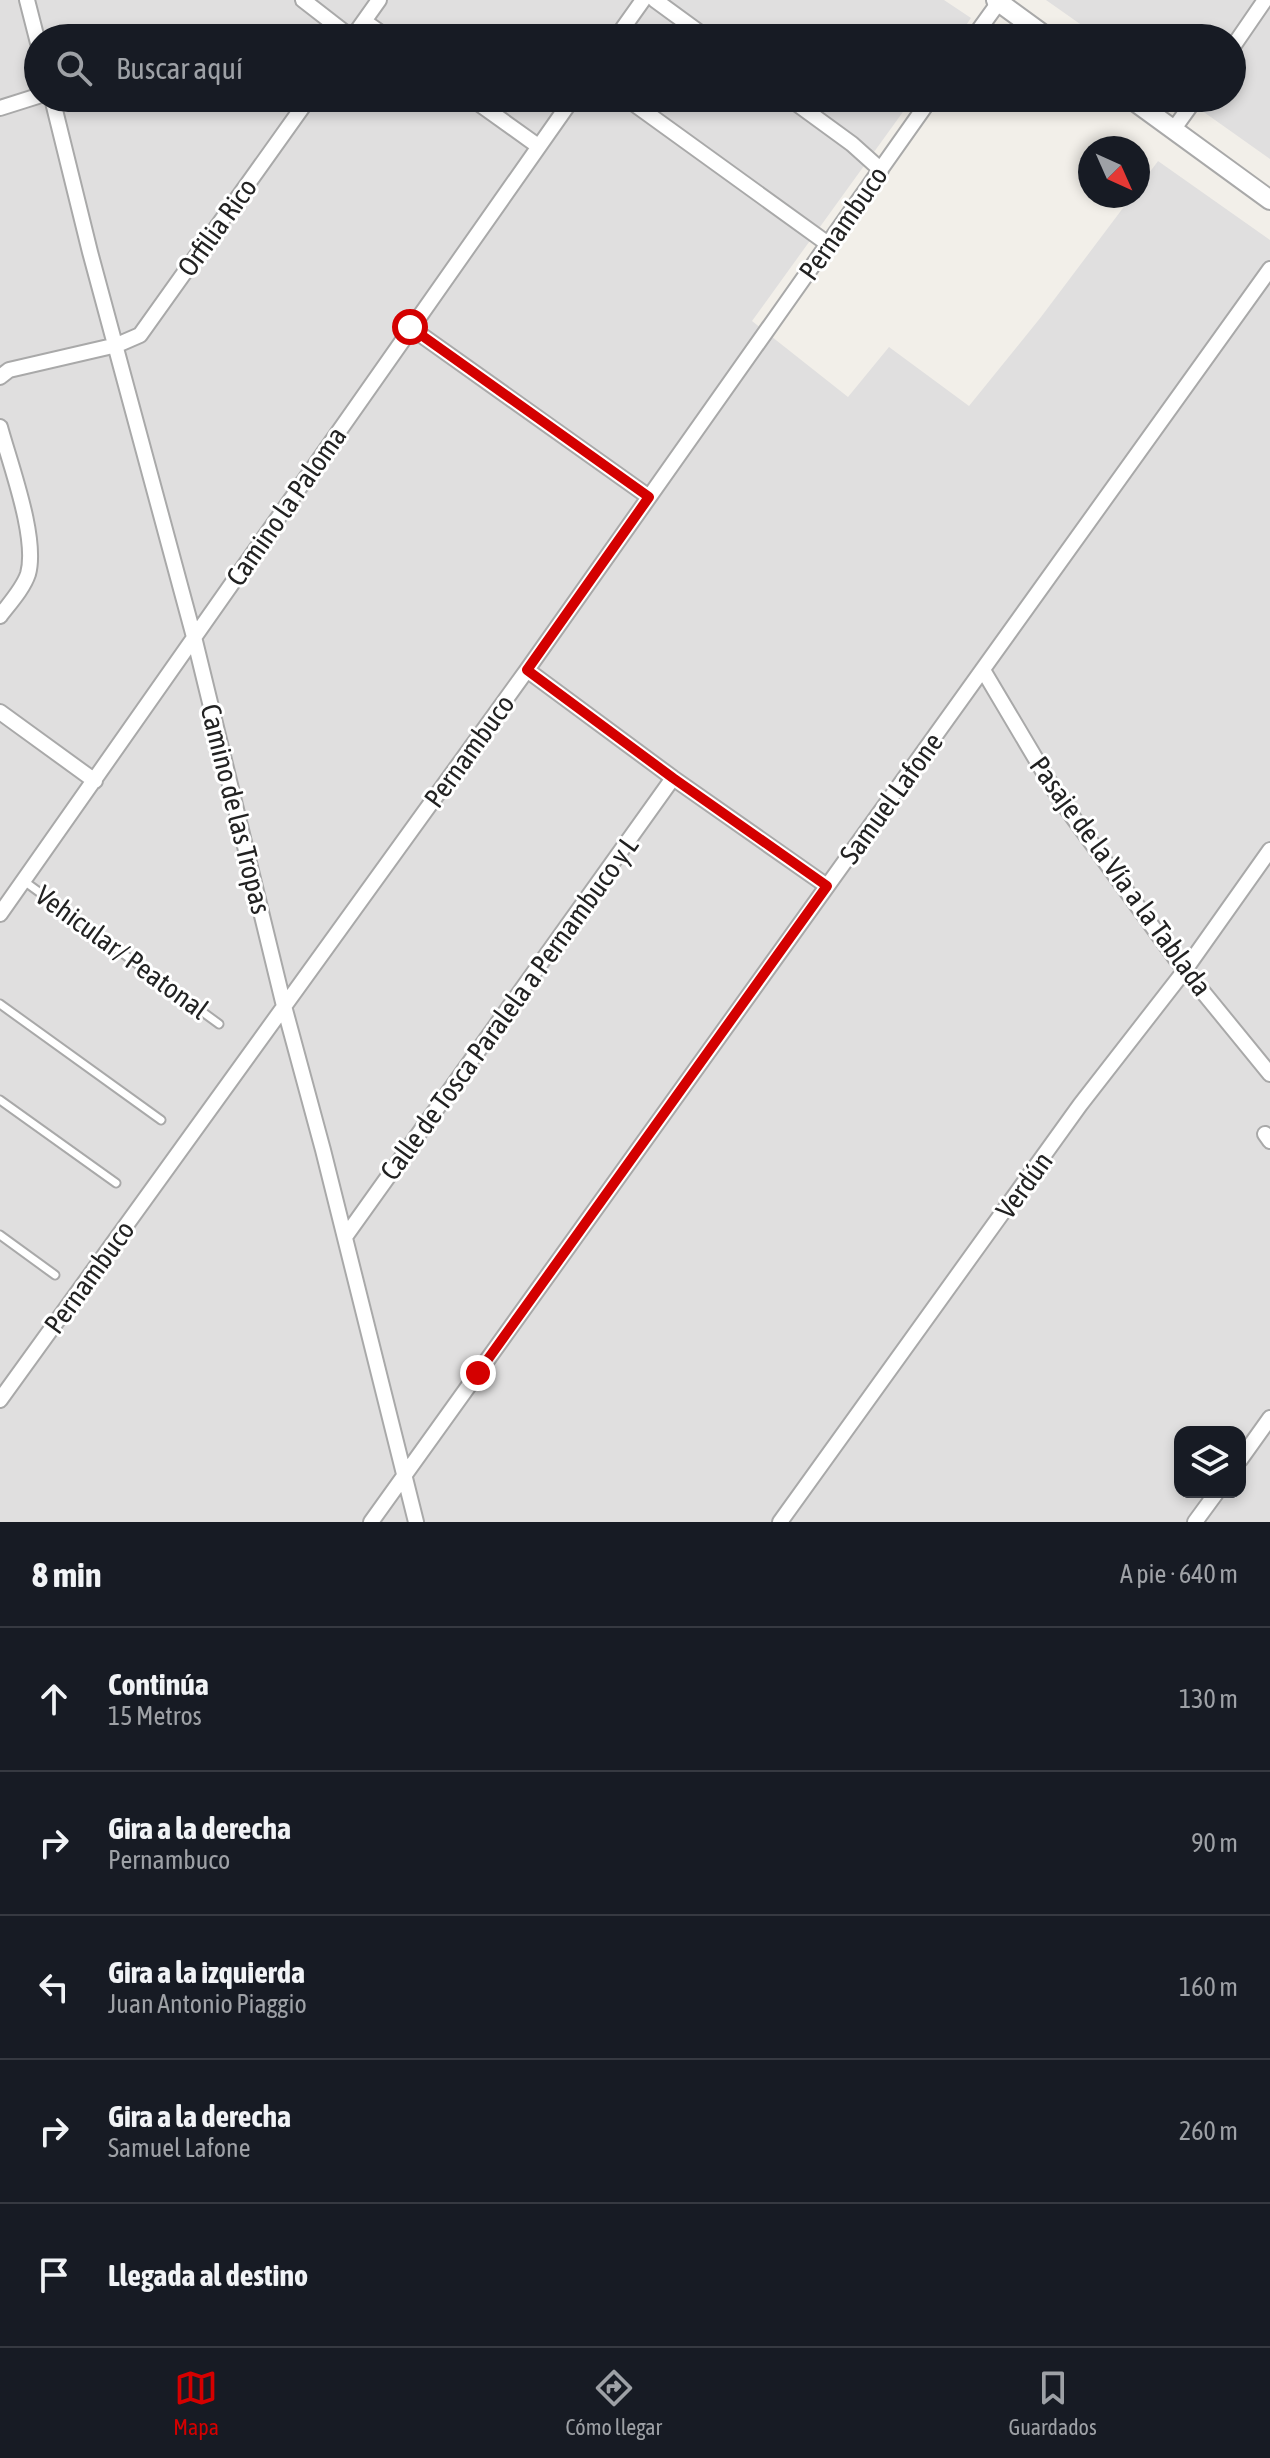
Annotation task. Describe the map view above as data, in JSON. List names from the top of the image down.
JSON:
{
  "streets": {
    "street": [
      "Pernambuco",
      "Orfilia Rico",
      "Camino la Paloma",
      "Samuel Lafone",
      "Camino de las Tropas",
      "Pasaje de la Vía a la Tablada",
      "Calle de Tosca Paralela a Pernambuco y L",
      "Verdún"
    ],
    "lane": ["Vehicular/ Peatonal"]
  },
  "crossings": [
    ["Pernambuco", "Camino de las Tropas"],
    ["Orfilia Rico", "Camino de las Tropas"],
    ["Camino la Paloma", "Camino de las Tropas"],
    ["Camino la Paloma", "Vehicular/ Peatonal"],
    ["Samuel Lafone", "Camino de las Tropas"],
    ["Samuel Lafone", "Pasaje de la Vía a la Tablada"],
    ["Camino de las Tropas", "Calle de Tosca Paralela a Pernambuco y L"],
    ["Pasaje de la Vía a la Tablada", "Verdún"]
  ],
  "north": "bottom right",
  "page": {
    "search": "Buscar aquí",
    "heading": ["8 min", "A pie · 640 m"],
    "list": [
      ["Continúa", "15 Metros", "130 m"],
      ["Gira a la derecha", "Pernambuco", "90 m"],
      ["Gira a la izquierda", "Juan Antonio Piaggio", "160 m"],
      ["Gira a la derecha", "Samuel Lafone", "260 m"],
      "Llegada al destino"
    ],
    "nav": ["Mapa", "Cómo llegar", "Guardados"]
  }
}
